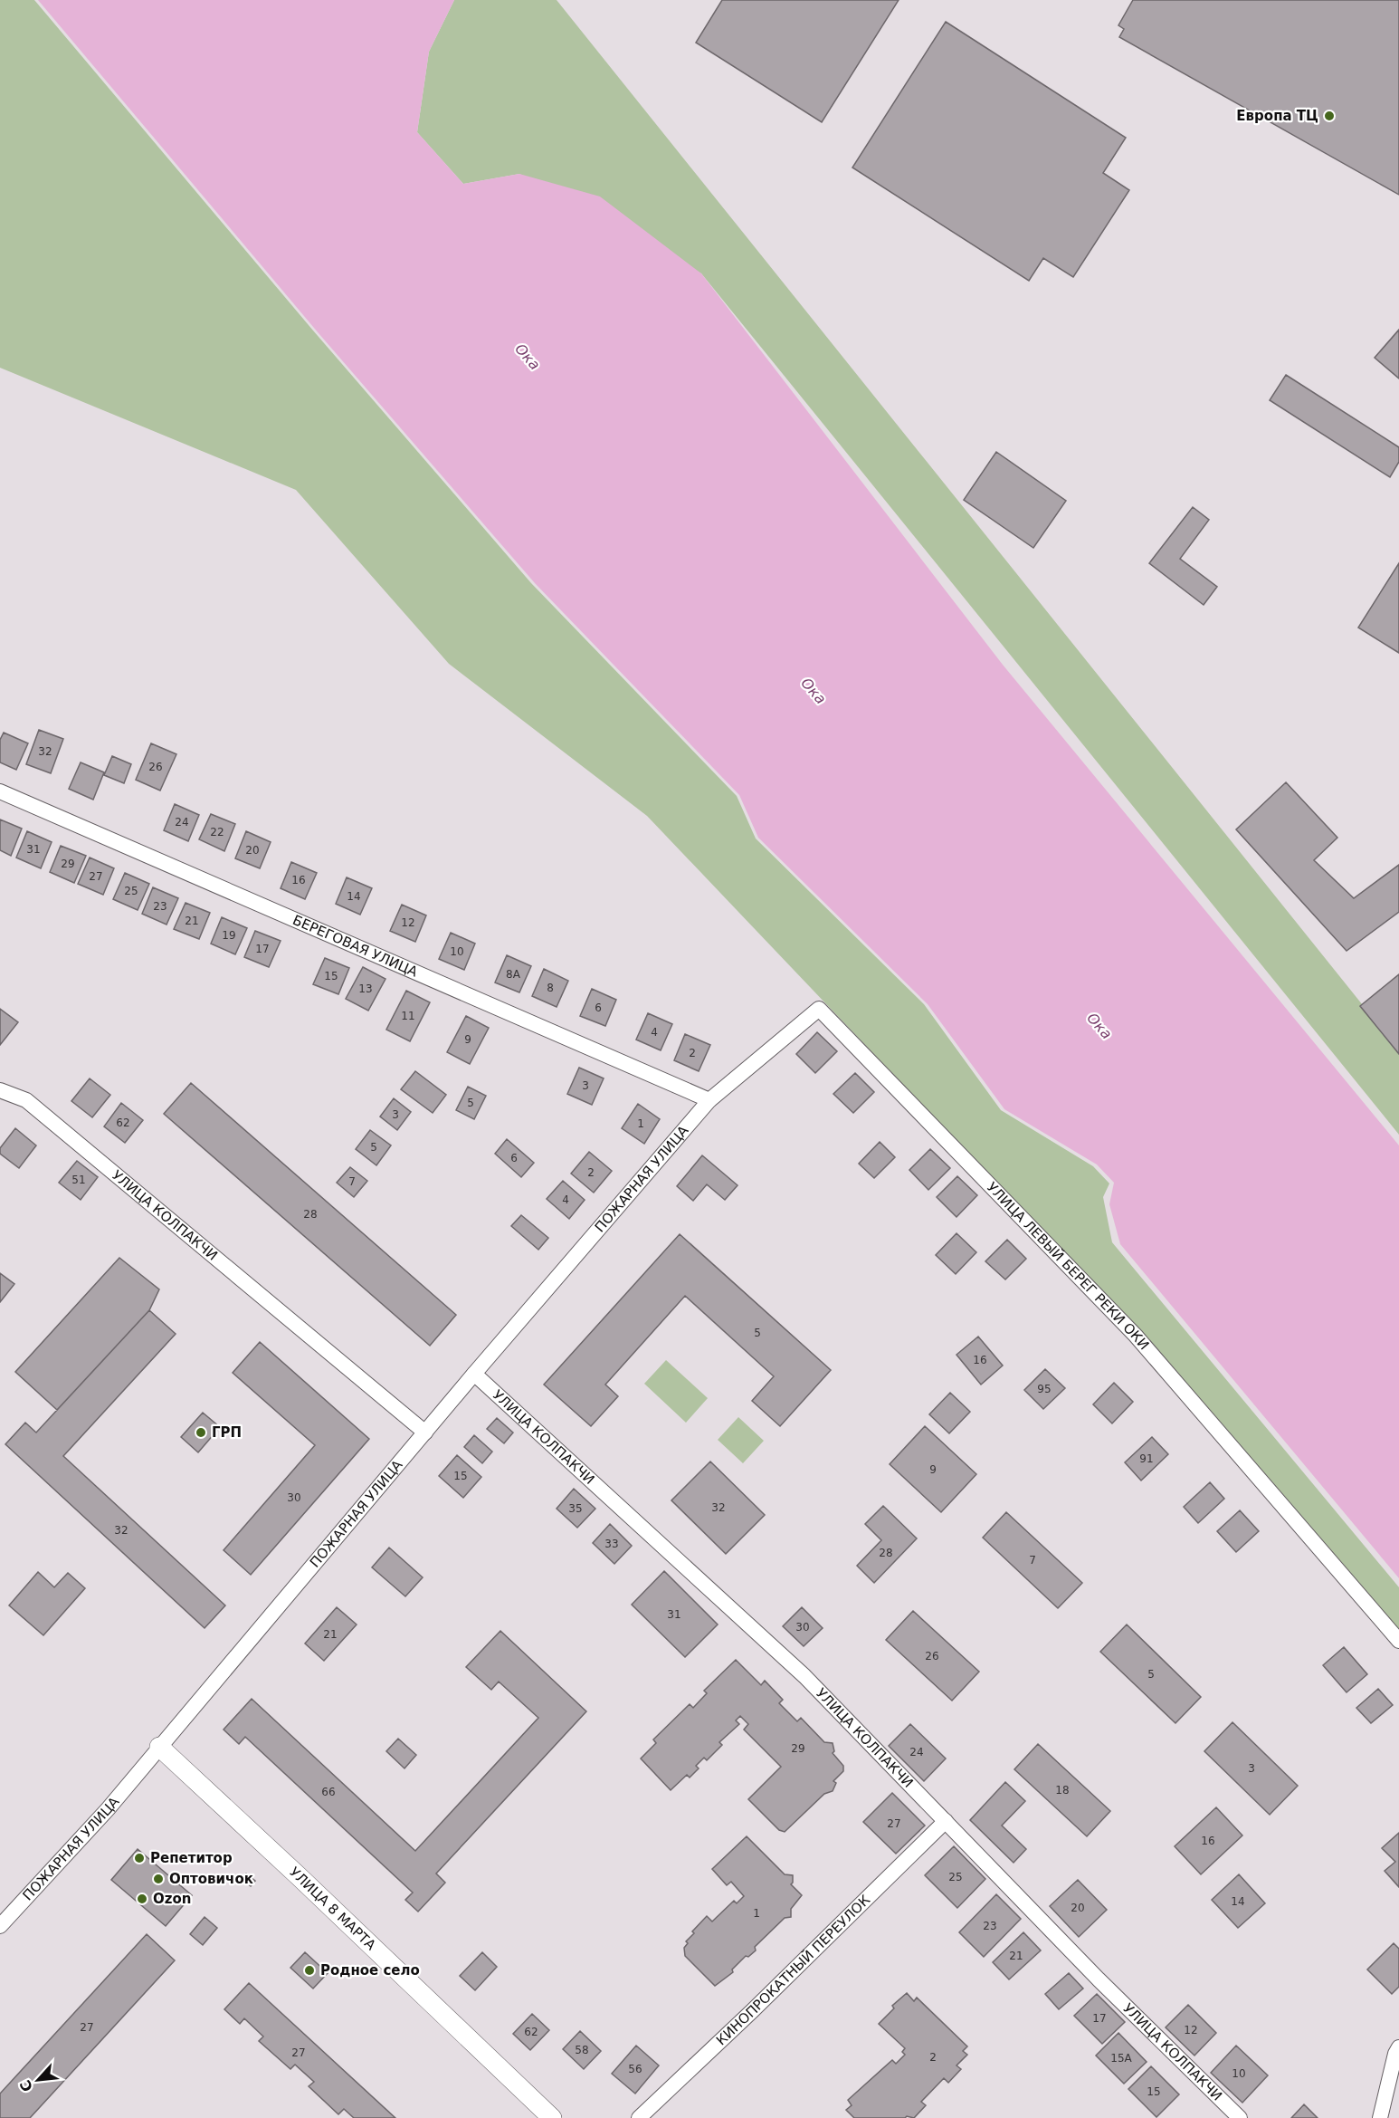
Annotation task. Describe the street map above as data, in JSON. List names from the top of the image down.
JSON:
{
  "streets": {
    "street": [
      "БЕРЕГОВАЯ УЛИЦА",
      "ПОЖАРНАЯ УЛИЦА",
      "УЛИЦА КОЛПАКЧИ",
      "УЛИЦА ЛЕВЫЙ БЕРЕГ РЕКИ ОКИ",
      "УЛИЦА 8 МАРТА",
      "КИНОПРОКАТНЫЙ ПЕРЕУЛОК"
    ]
  },
  "crossings": [
    ["БЕРЕГОВАЯ УЛИЦА", "ПОЖАРНАЯ УЛИЦА"],
    ["БЕРЕГОВАЯ УЛИЦА", "УЛИЦА ЛЕВЫЙ БЕРЕГ РЕКИ ОКИ"],
    ["ПОЖАРНАЯ УЛИЦА", "УЛИЦА КОЛПАКЧИ"],
    ["ПОЖАРНАЯ УЛИЦА", "УЛИЦА ЛЕВЫЙ БЕРЕГ РЕКИ ОКИ"],
    ["ПОЖАРНАЯ УЛИЦА", "УЛИЦА 8 МАРТА"],
    ["УЛИЦА КОЛПАКЧИ", "КИНОПРОКАТНЫЙ ПЕРЕУЛОК"]
  ],
  "water": ["Ока"],
  "places": [
    "Европа ТЦ",
    "ГРП",
    "Репетитор",
    "Оптовичок",
    "Ozon",
    "Родное село"
  ],
  "house_numbers": [
    "32",
    "26",
    "24",
    "22",
    "31",
    "20",
    "29",
    "27",
    "16",
    "25",
    "14",
    "23",
    "21",
    "12",
    "19",
    "17",
    "10",
    "8А",
    "15",
    "8",
    "13",
    "6",
    "11",
    "4",
    "9",
    "2",
    "3",
    "5",
    "3",
    "62",
    "1",
    "5",
    "6",
    "2",
    "51",
    "7",
    "4",
    "28",
    "5",
    "16",
    "95",
    "91",
    "9",
    "15",
    "30",
    "32",
    "35",
    "32",
    "33",
    "28",
    "7",
    "31",
    "30",
    "21",
    "26",
    "5",
    "29",
    "24",
    "3",
    "18",
    "66",
    "27",
    "16",
    "25",
    "14",
    "20",
    "1",
    "23",
    "21",
    "17",
    "27",
    "12",
    "62",
    "58",
    "27",
    "2",
    "15А",
    "56",
    "10",
    "15"
  ],
  "north": "bottom left"
}
